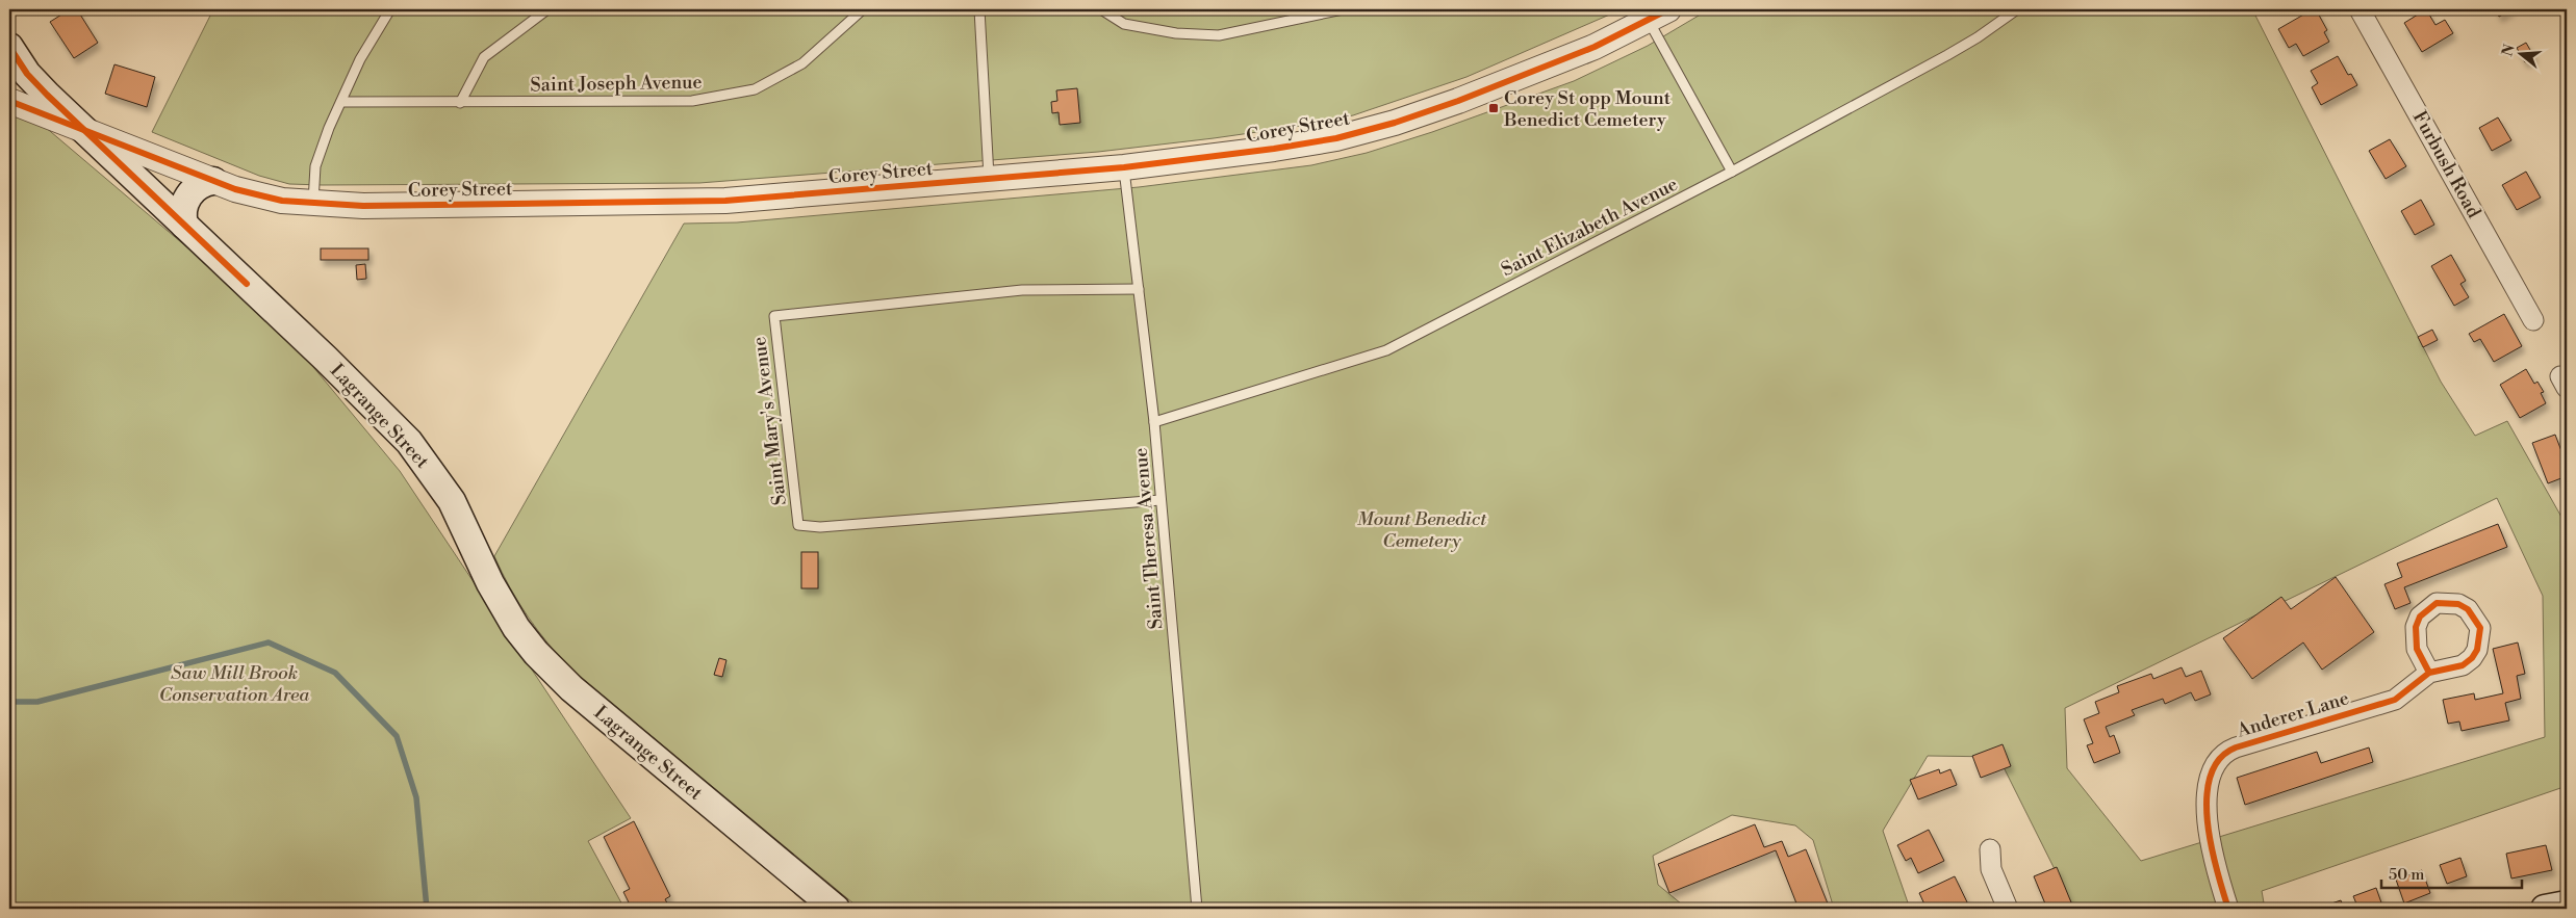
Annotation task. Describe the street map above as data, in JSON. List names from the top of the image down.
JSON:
{
  "streets": {
    "main road": ["Lagrange Street"],
    "street": ["Corey Street", "Furbush Road", "Anderer Lane"],
    "lane": [
      "Saint Joseph Avenue",
      "Saint Elizabeth Avenue",
      "Saint Mary's Avenue",
      "Saint Theresa Avenue"
    ]
  },
  "crossings": [
    ["Corey Street", "Lagrange Street"],
    ["Corey Street", "Saint Theresa Avenue"],
    ["Saint Elizabeth Avenue", "Saint Theresa Avenue"],
    ["Saint Mary's Avenue", "Saint Theresa Avenue"]
  ],
  "parks": ["Mount Benedict Cemetery", "Saw Mill Brook Conservation Area"],
  "places": {
    "transit": ["Corey St opp Mount Benedict Cemetery"]
  },
  "scale_bar": "50 m",
  "north": "left"
}
